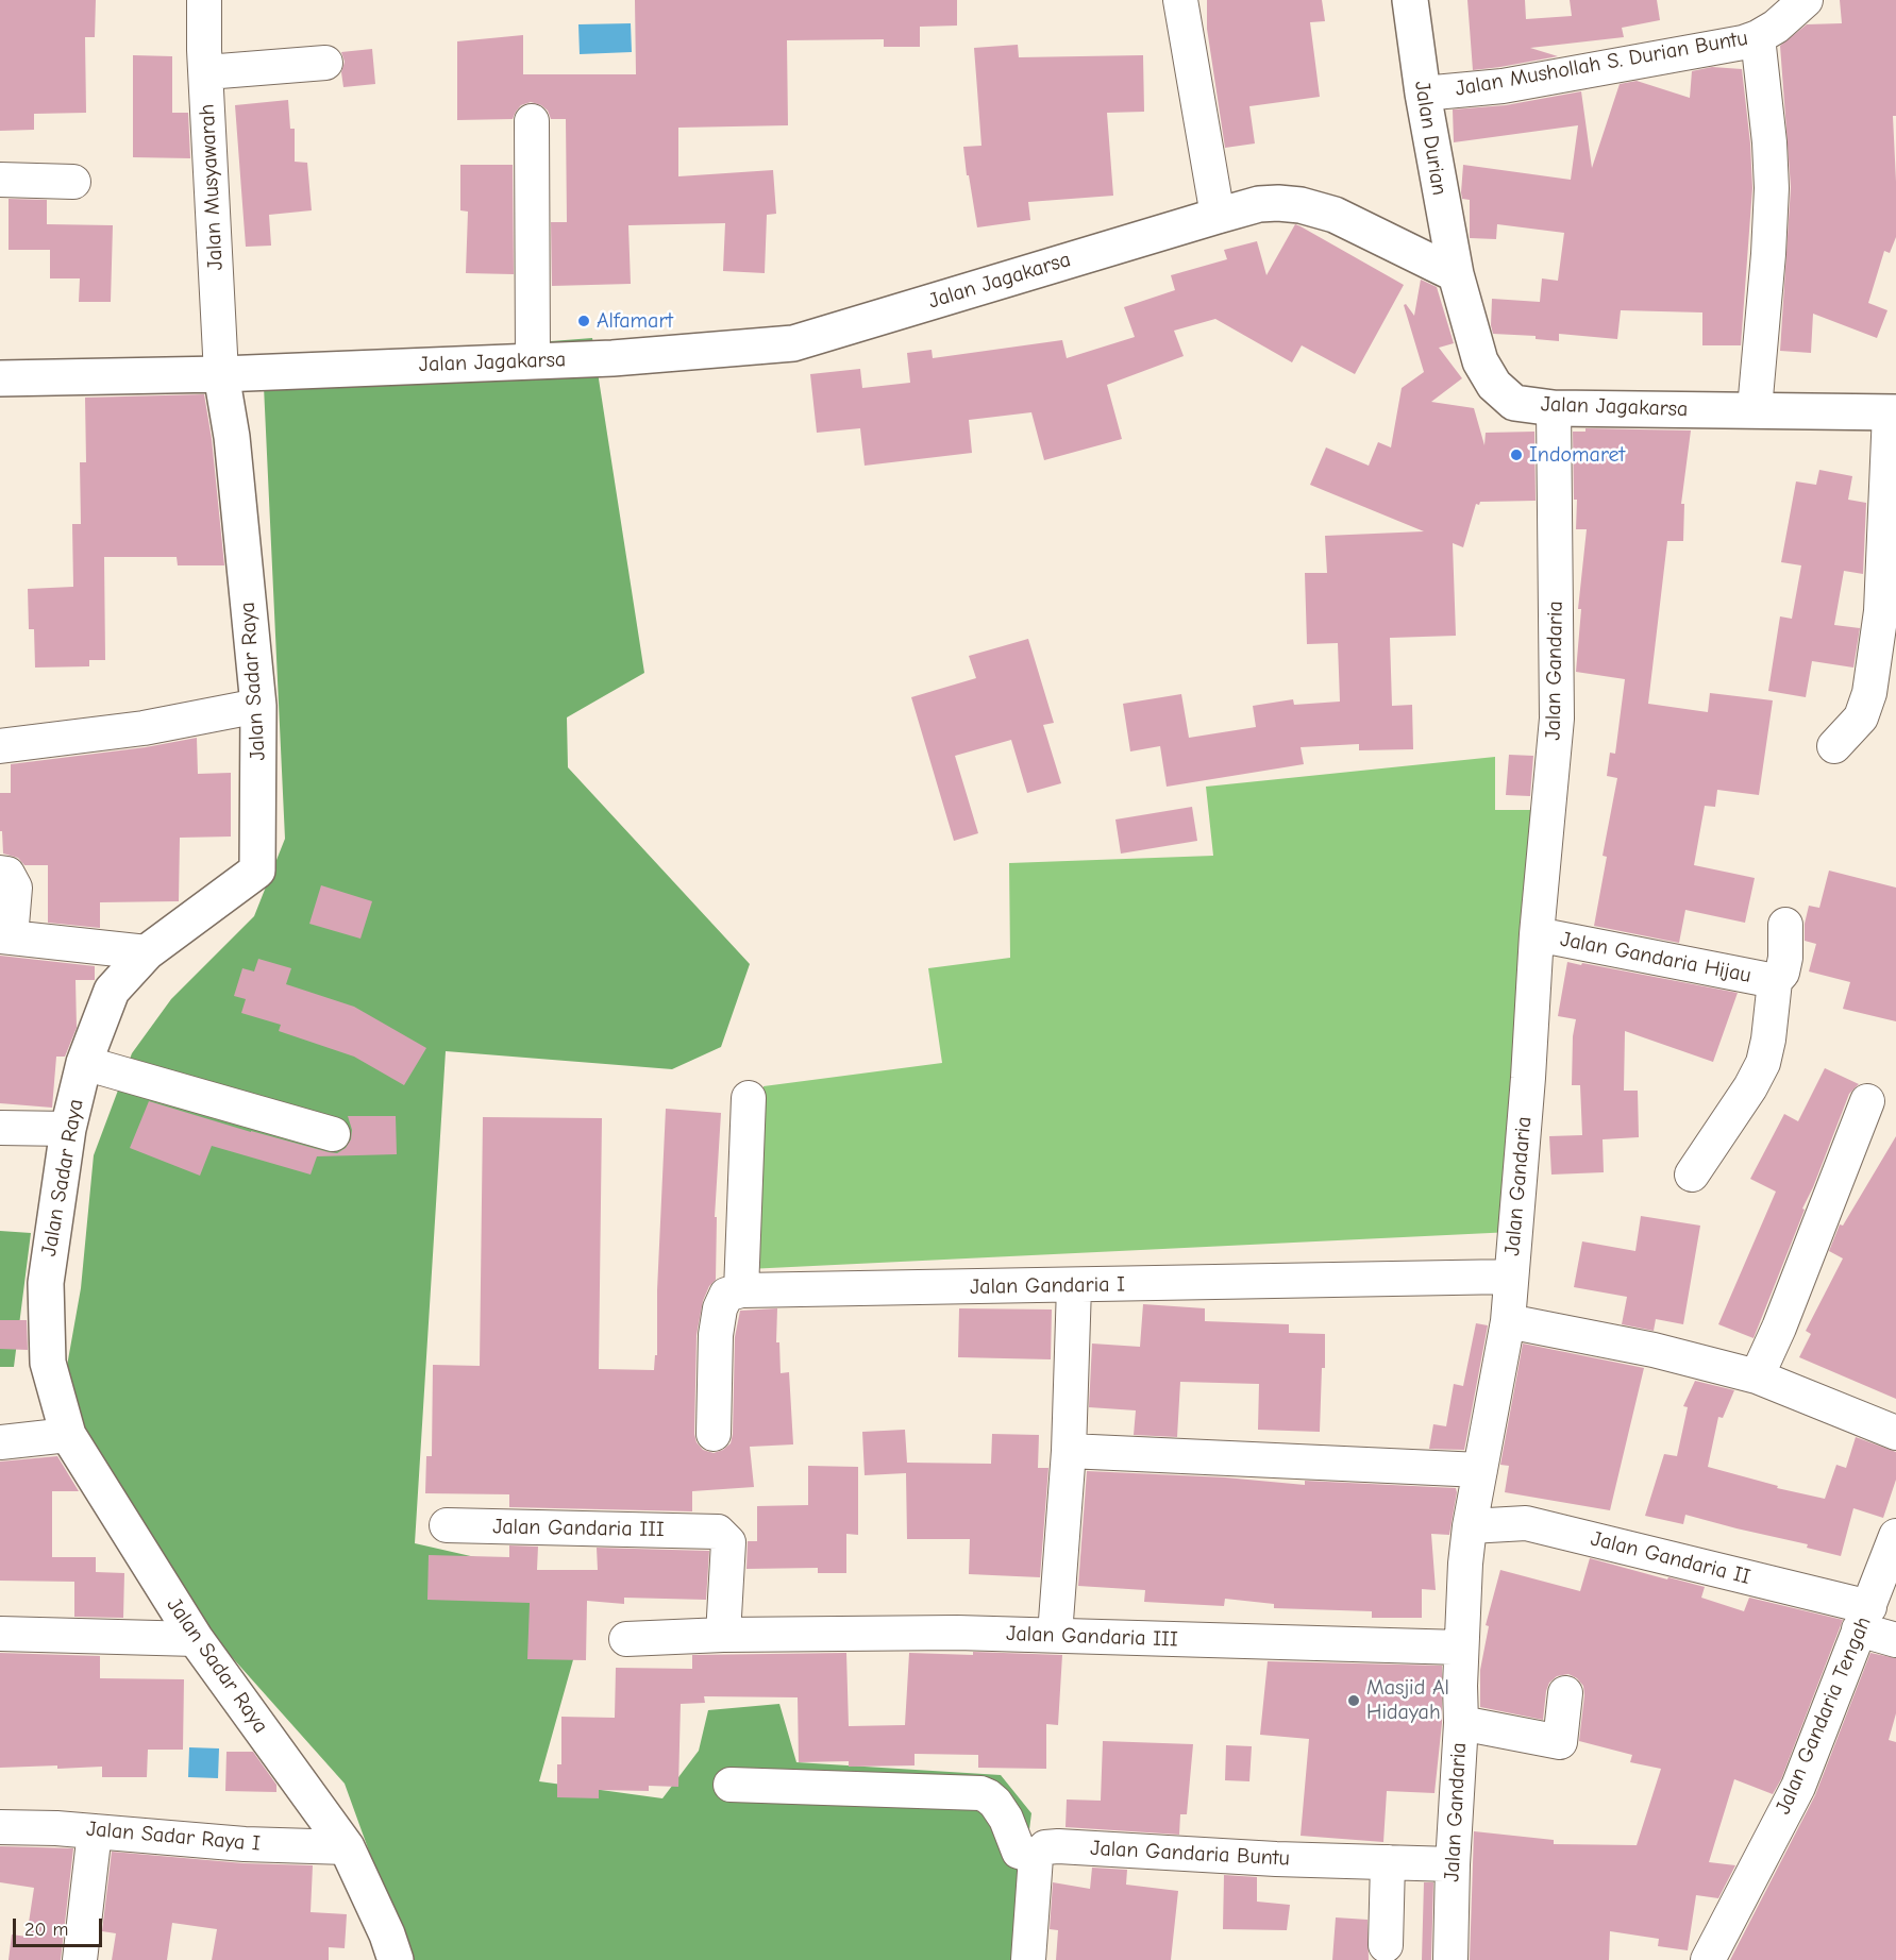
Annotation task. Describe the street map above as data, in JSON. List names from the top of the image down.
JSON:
{
  "streets": {
    "main road": ["Jalan Durian", "Jalan Jagakarsa", "Jalan Sadar Raya"],
    "street": [
      "Jalan Mushollah S. Durian Buntu",
      "Jalan Musyawarah",
      "Jalan Gandaria",
      "Jalan Gandaria Hijau",
      "Jalan Gandaria I",
      "Jalan Gandaria III",
      "Jalan Gandaria II",
      "Jalan Gandaria Tengah",
      "Jalan Sadar Raya I",
      "Jalan Gandaria Buntu"
    ]
  },
  "crossings": [
    ["Jalan Mushollah S. Durian Buntu", "Jalan Durian"],
    ["Jalan Durian", "Jalan Jagakarsa"],
    ["Jalan Musyawarah", "Jalan Jagakarsa"],
    ["Jalan Musyawarah", "Jalan Sadar Raya"],
    ["Jalan Jagakarsa", "Jalan Gandaria"],
    ["Jalan Jagakarsa", "Jalan Sadar Raya"],
    ["Jalan Gandaria", "Jalan Gandaria Hijau"],
    ["Jalan Gandaria", "Jalan Gandaria I"],
    ["Jalan Gandaria", "Jalan Gandaria III"],
    ["Jalan Gandaria", "Jalan Gandaria II"],
    ["Jalan Gandaria", "Jalan Gandaria Buntu"],
    ["Jalan Sadar Raya", "Jalan Sadar Raya I"],
    ["Jalan Gandaria II", "Jalan Gandaria Tengah"]
  ],
  "places": ["Alfamart", "Indomaret", "Masjid Al Hidayah"],
  "scale_bar": "20 m"
}
